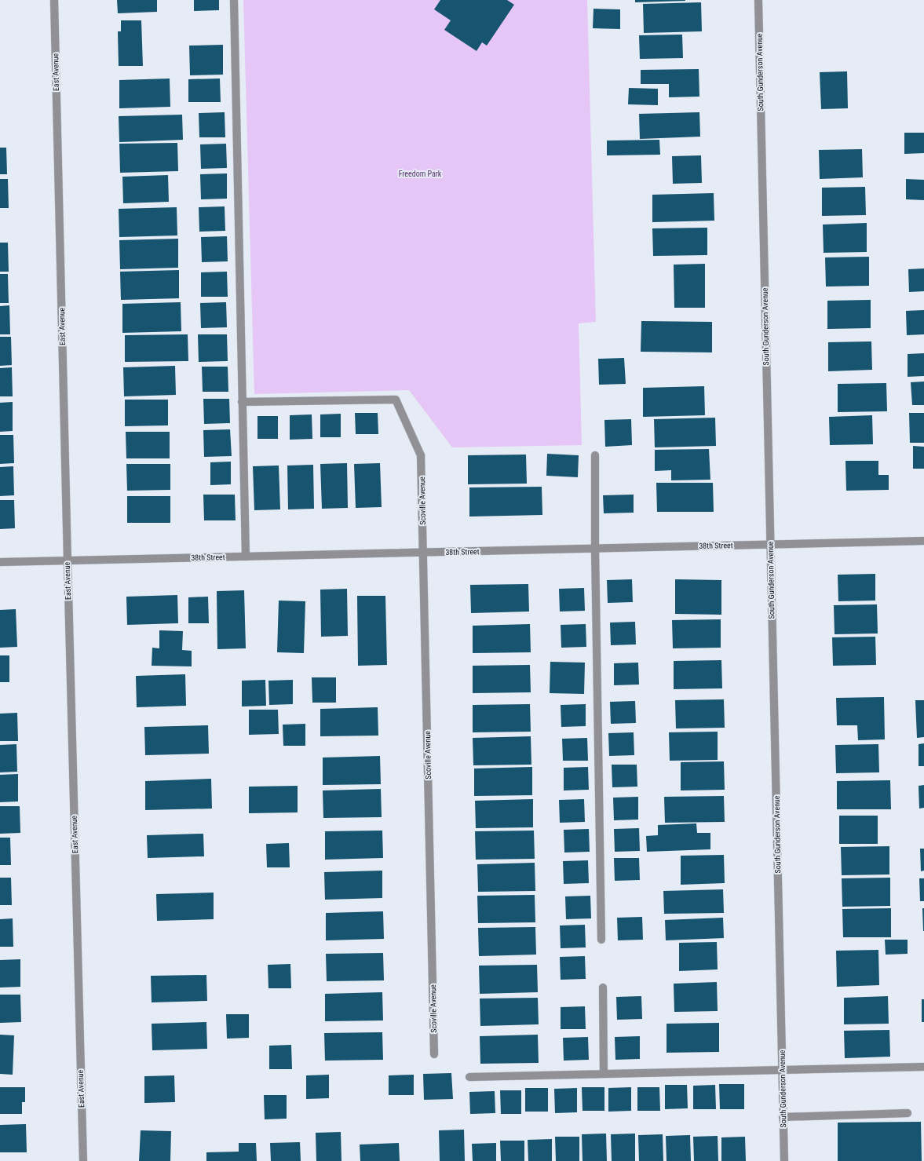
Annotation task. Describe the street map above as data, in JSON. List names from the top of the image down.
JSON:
{
  "streets": {
    "street": [
      "East Avenue",
      "South Gunderson Avenue",
      "Scoville Avenue",
      "38th Street"
    ]
  },
  "crossings": [
    ["East Avenue", "38th Street"],
    ["South Gunderson Avenue", "38th Street"],
    ["Scoville Avenue", "38th Street"]
  ],
  "parks": ["Freedom Park"]
}
